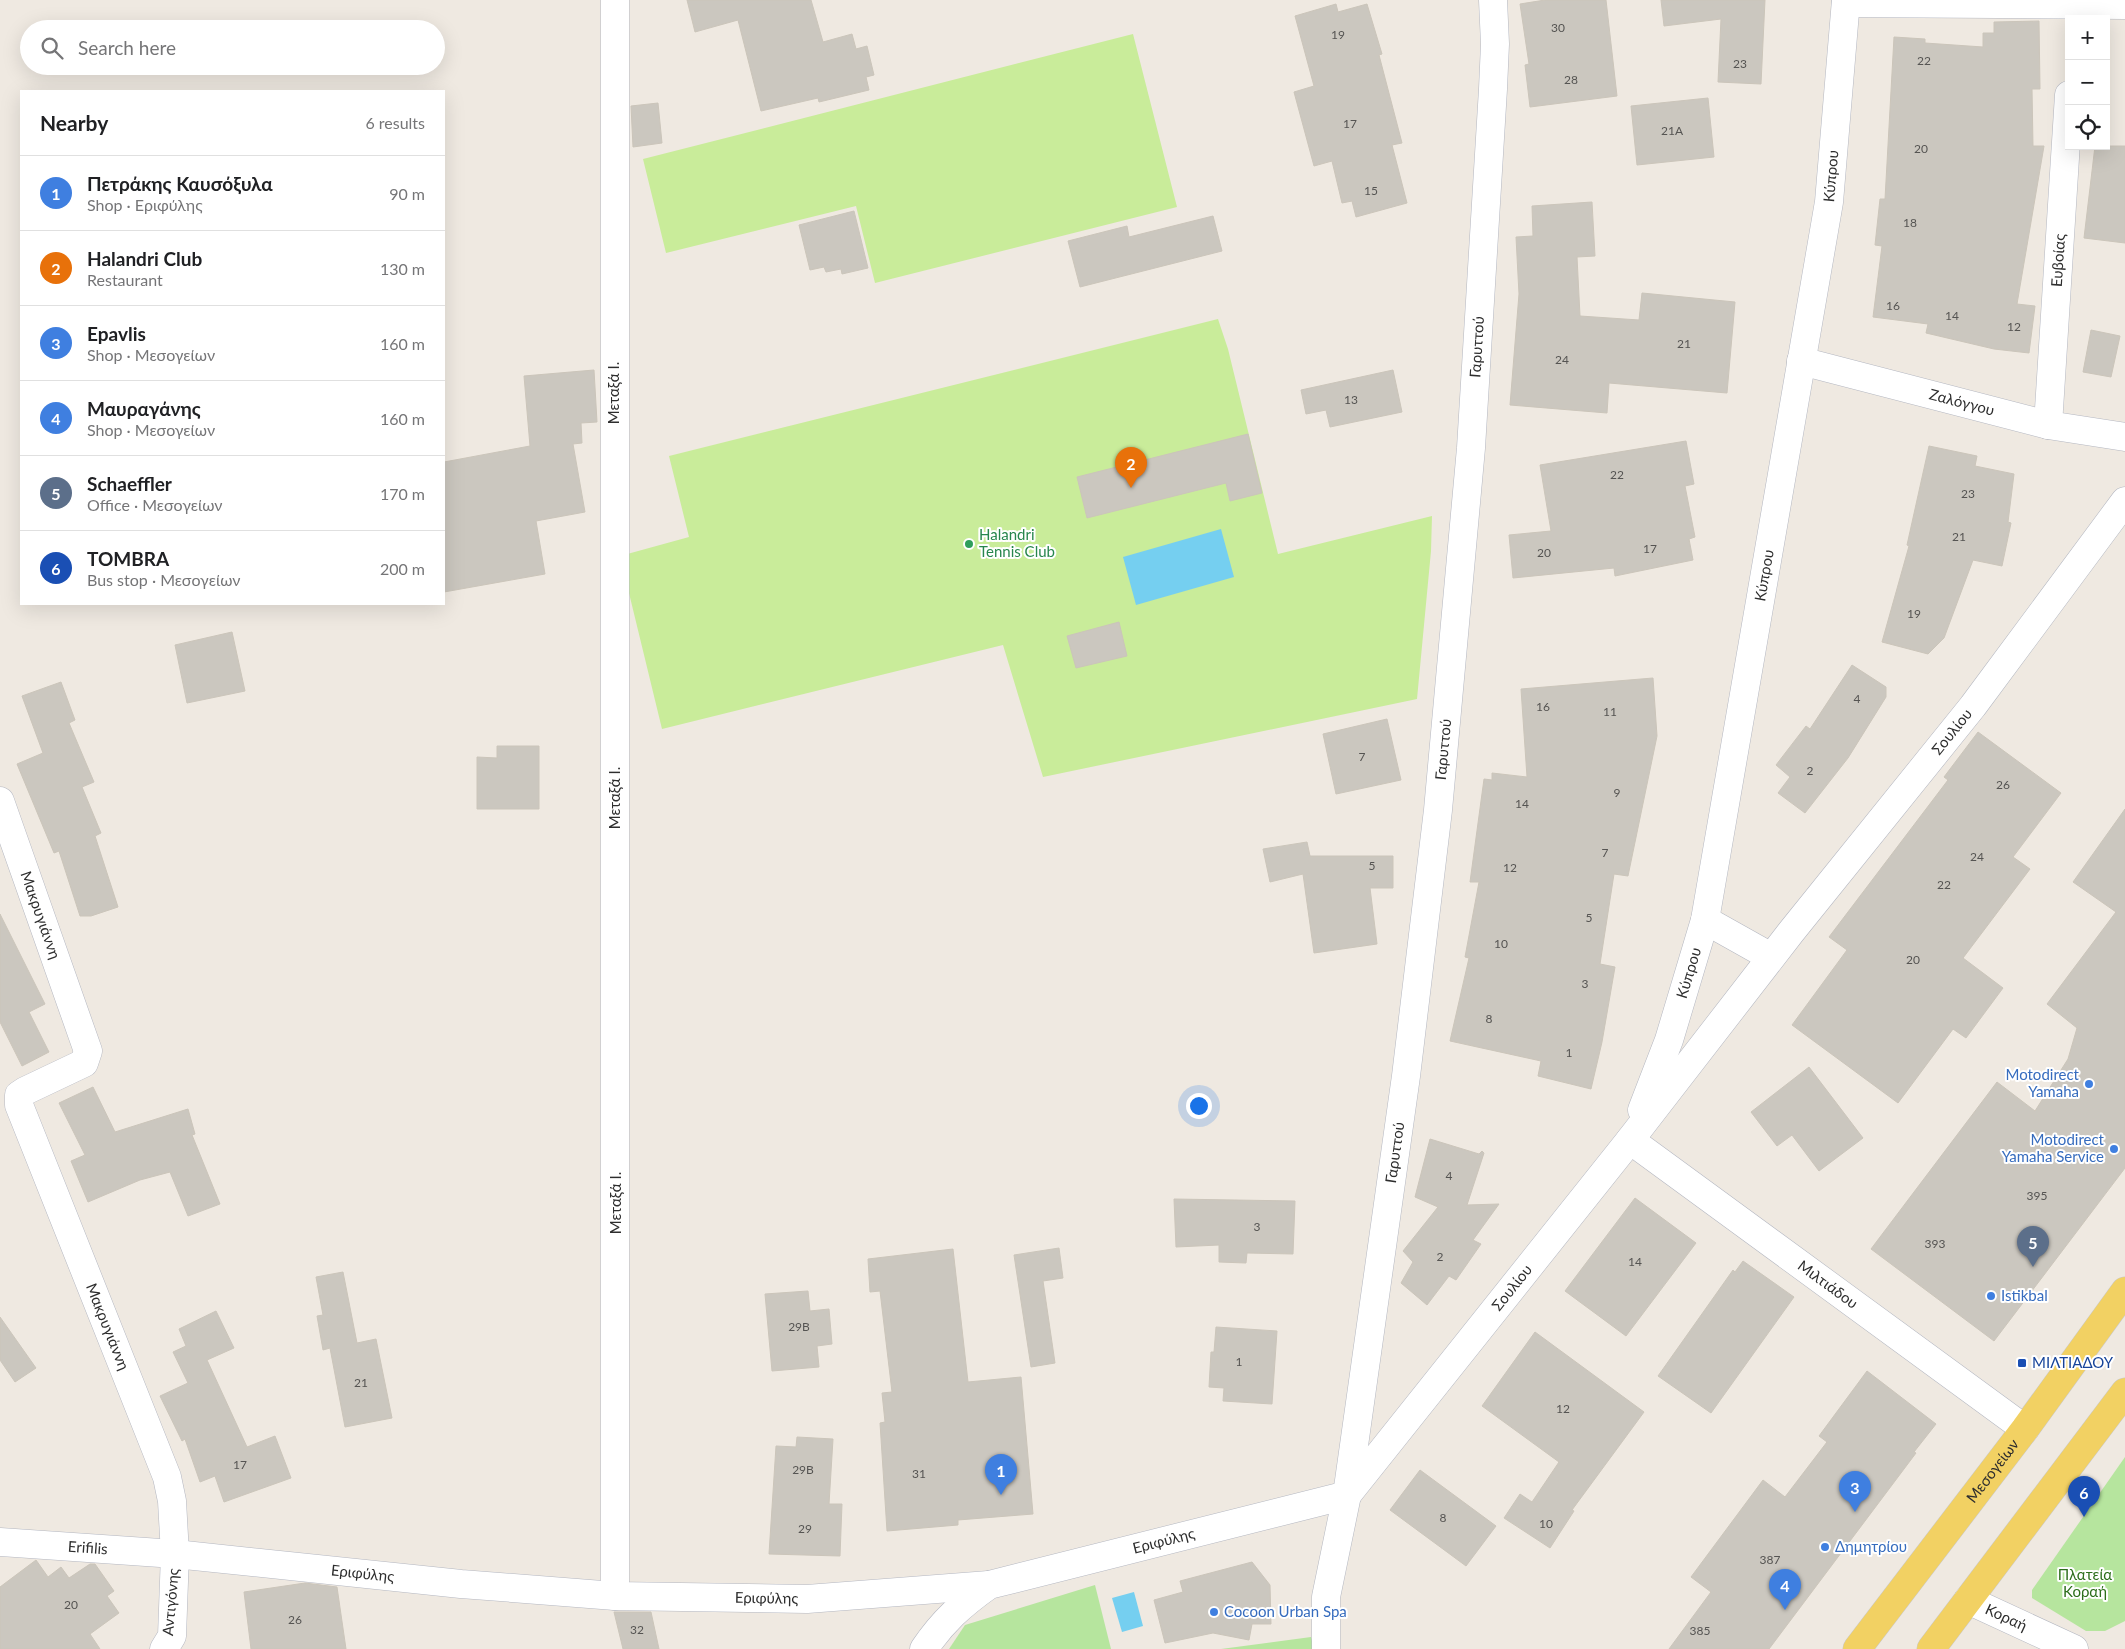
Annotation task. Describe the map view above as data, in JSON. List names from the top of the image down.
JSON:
{
  "streets": {
    "main road": ["Μεσογείων"],
    "street": [
      "Κύπρου",
      "Ευβοίας",
      "Γαρυττού",
      "Μεταξά Ι.",
      "Ζαλόγγου",
      "Σουλίου",
      "Μακρυγιάννη",
      "Μιλτιάδου",
      "Εριφύλης",
      "Erifilis",
      "Αντιγόνης",
      "Κοραή"
    ]
  },
  "crossings": [
    ["Κύπρου", "Ζαλόγγου"],
    ["Κύπρου", "Σουλίου"],
    ["Κύπρου", "Μιλτιάδου"],
    ["Ευβοίας", "Ζαλόγγου"],
    ["Γαρυττού", "Σουλίου"],
    ["Γαρυττού", "Εριφύλης"],
    ["Μεταξά Ι.", "Εριφύλης"],
    ["Σουλίου", "Μιλτιάδου"],
    ["Σουλίου", "Εριφύλης"],
    ["Μακρυγιάννη", "Εριφύλης"],
    ["Μακρυγιάννη", "Erifilis"],
    ["Μακρυγιάννη", "Αντιγόνης"],
    ["Μιλτιάδου", "Μεσογείων"],
    ["Εριφύλης", "Erifilis"],
    ["Εριφύλης", "Αντιγόνης"],
    ["Erifilis", "Αντιγόνης"]
  ],
  "parks": ["Πλατεία Κοραή"],
  "places": {
    "other": [
      "Halandri Tennis Club",
      "Motodirect Yamaha",
      "Motodirect Yamaha Service",
      "Istikbal",
      "Δημητρίου",
      "Cocoon Urban Spa"
    ],
    "transit": ["ΜΙΛΤΙΑΔΟΥ"]
  },
  "house_numbers": [
    "30",
    "19",
    "22",
    "23",
    "28",
    "17",
    "21Α",
    "20",
    "15",
    "18",
    "16",
    "14",
    "12",
    "21",
    "24",
    "13",
    "22",
    "23",
    "21",
    "17",
    "20",
    "19",
    "4",
    "16",
    "11",
    "7",
    "2",
    "26",
    "9",
    "14",
    "7",
    "24",
    "5",
    "12",
    "22",
    "5",
    "10",
    "20",
    "3",
    "8",
    "1",
    "4",
    "395",
    "3",
    "393",
    "2",
    "14",
    "29Β",
    "1",
    "21",
    "12",
    "17",
    "29Β",
    "31",
    "8",
    "10",
    "29",
    "387",
    "20",
    "26",
    "32",
    "385"
  ],
  "page": {
    "map_buttons": ["+", "−"],
    "search": "Search here",
    "heading": ["Nearby", "6 results"],
    "list": [
      {
        "mark": "1",
        "name": "Πετράκης Καυσόξυλα",
        "note": "Shop · Εριφύλης",
        "value": "90 m"
      },
      {
        "mark": "2",
        "name": "Halandri Club",
        "note": "Restaurant",
        "value": "130 m"
      },
      {
        "mark": "3",
        "name": "Epavlis",
        "note": "Shop · Μεσογείων",
        "value": "160 m"
      },
      {
        "mark": "4",
        "name": "Μαυραγάνης",
        "note": "Shop · Μεσογείων",
        "value": "160 m"
      },
      {
        "mark": "5",
        "name": "Schaeffler",
        "note": "Office · Μεσογείων",
        "value": "170 m"
      },
      {
        "mark": "6",
        "name": "TOMBRA",
        "note": "Bus stop · Μεσογείων",
        "value": "200 m"
      }
    ],
    "pins": [
      "2",
      "5",
      "1",
      "3",
      "6",
      "4"
    ]
  }
}
